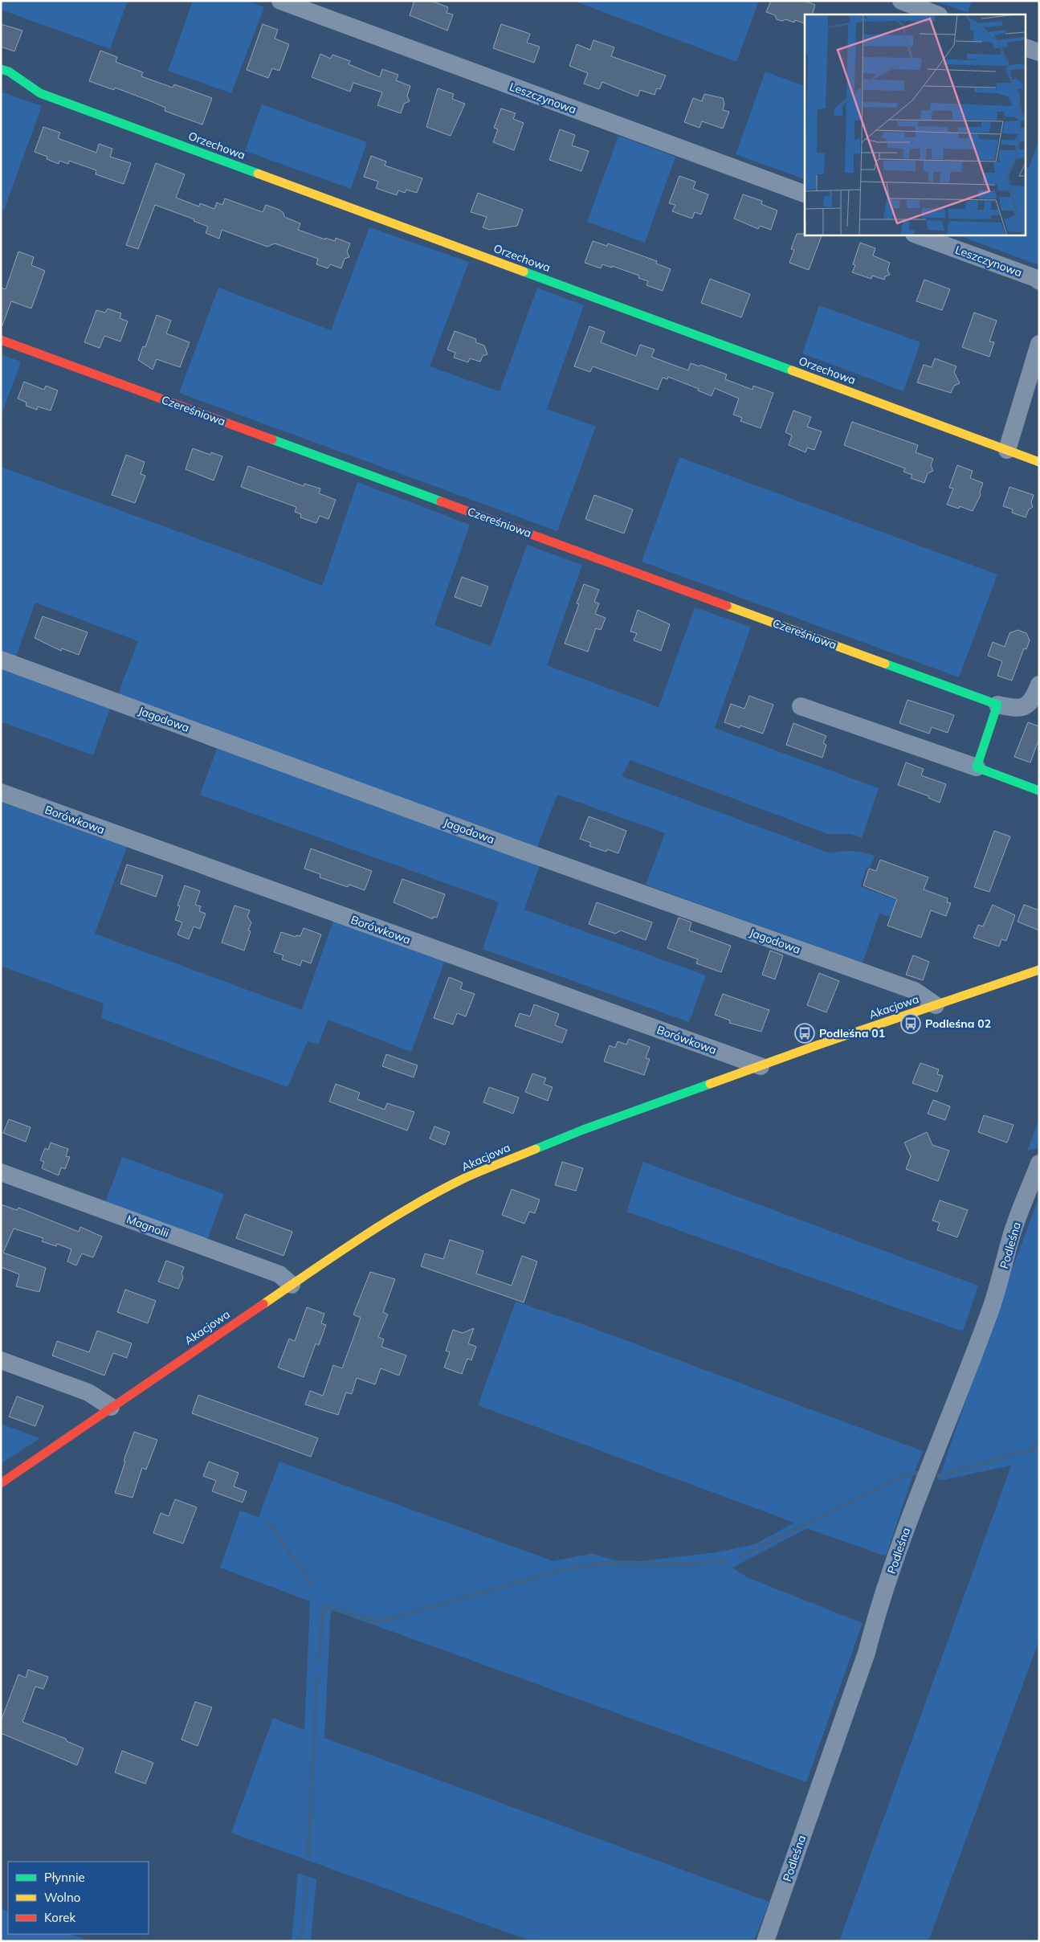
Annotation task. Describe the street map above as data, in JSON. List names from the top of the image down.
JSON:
{
  "streets": {
    "street": [
      "Leszczynowa",
      "Orzechowa",
      "Czereśniowa",
      "Jagodowa",
      "Borówkowa",
      "Akacjowa",
      "Magnolii",
      "Podleśna"
    ]
  },
  "crossings": [
    ["Jagodowa", "Akacjowa"],
    ["Borówkowa", "Akacjowa"],
    ["Akacjowa", "Magnolii"]
  ],
  "places": {
    "bus stop": ["Podleśna 02", "Podleśna 01"]
  },
  "legend": ["Płynnie", "Wolno", "Korek"]
}
